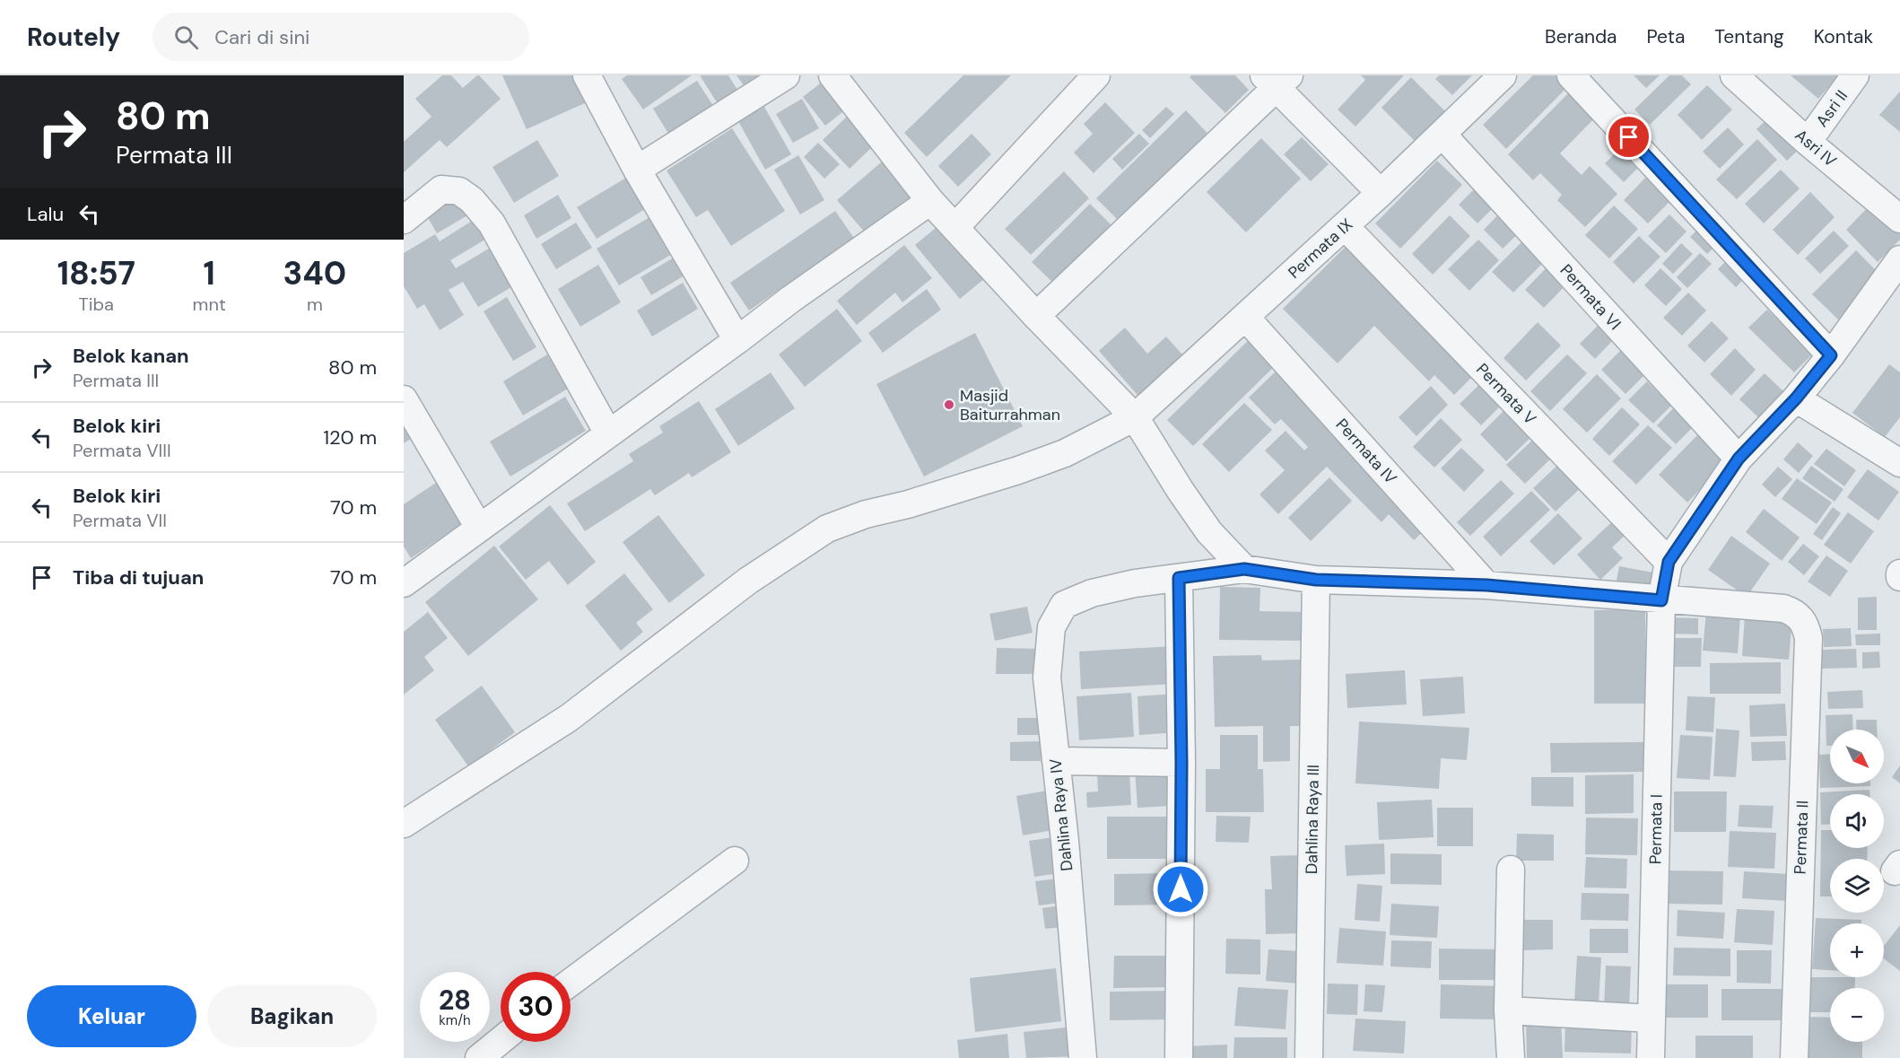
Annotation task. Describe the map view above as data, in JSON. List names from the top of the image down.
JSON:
{
  "streets": {
    "street": [
      "Asri II",
      "Asri IV",
      "Permata IX",
      "Permata VI",
      "Permata V",
      "Permata IV",
      "Dahlina Raya IV",
      "Dahlina Raya III",
      "Permata I",
      "Permata II"
    ]
  },
  "crossings": [
    ["Asri II", "Asri IV"],
    ["Permata IX", "Permata VI"],
    ["Permata IX", "Permata V"],
    ["Permata IX", "Permata IV"],
    ["Permata V", "Permata I"],
    ["Permata IV", "Dahlina Raya IV"],
    ["Dahlina Raya IV", "Dahlina Raya III"],
    ["Dahlina Raya IV", "Permata I"],
    ["Dahlina Raya IV", "Permata II"]
  ],
  "places": ["Masjid Baiturrahman"],
  "north": "bottom right",
  "page": {
    "header": "Routely",
    "search": "Cari di sini",
    "nav": [
      "Beranda",
      "Peta",
      "Tentang",
      "Kontak"
    ],
    "turn": ["80 m", "Permata III"],
    "then": "Lalu",
    "eta": [
      "18:57",
      "Tiba",
      "1",
      "mnt",
      "340",
      "m"
    ],
    "list": [
      {
        "name": "Belok kanan",
        "note": "Permata III",
        "value": "80 m"
      },
      {
        "name": "Belok kiri",
        "note": "Permata VIII",
        "value": "120 m"
      },
      {
        "name": "Belok kiri",
        "note": "Permata VII",
        "value": "70 m"
      },
      {
        "name": "Tiba di tujuan",
        "value": "70 m"
      }
    ],
    "map_buttons": ["+", "−"],
    "speed": "28 km/h",
    "limit": "30",
    "buttons": ["Keluar", "Bagikan"]
  }
}
